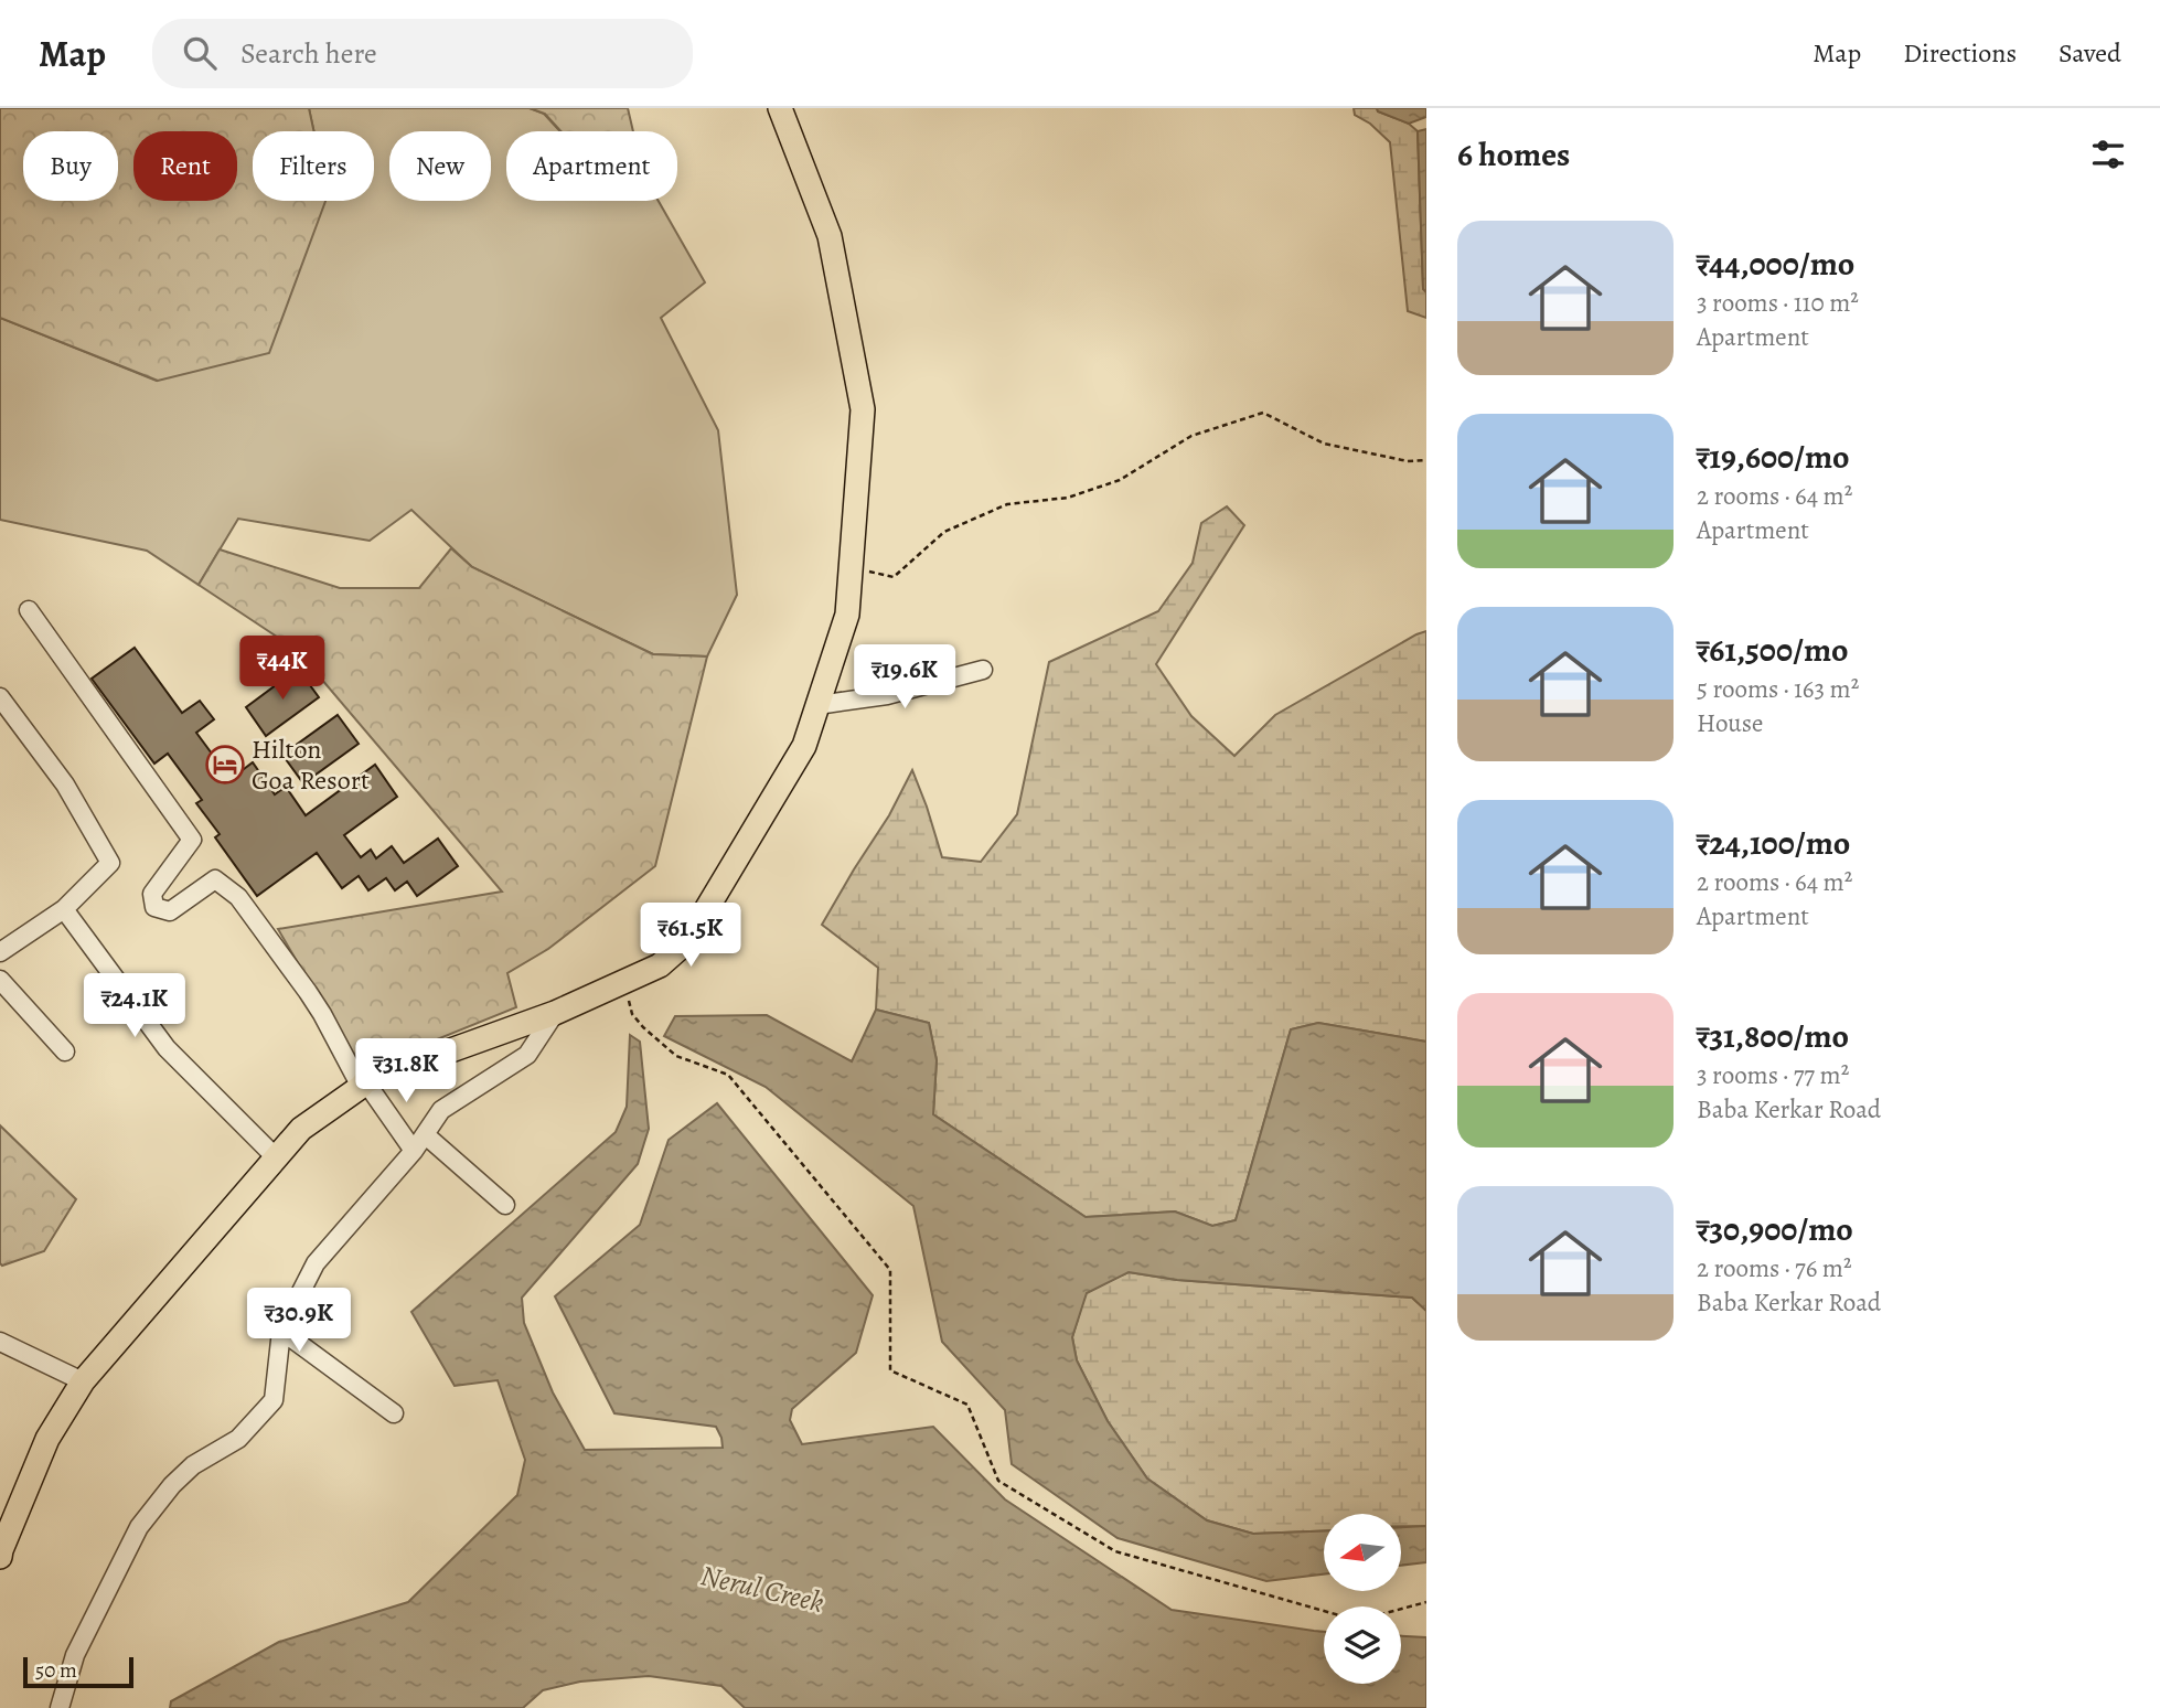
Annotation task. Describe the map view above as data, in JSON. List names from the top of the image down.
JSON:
{
  "water": ["Nerul Creek"],
  "places": {
    "hotel": ["Hilton Goa Resort"]
  },
  "scale_bar": "50 m",
  "north": "left",
  "page": {
    "header": "Map",
    "search": "Search here",
    "nav": ["Map", "Directions", "Saved"],
    "heading": "6 homes",
    "chip": [
      "Buy",
      "Rent",
      "Filters",
      "New",
      "Apartment"
    ],
    "list": [
      {
        "name": "₹44,000/mo",
        "note": "3 rooms · 110 m² · Apartment"
      },
      {
        "name": "₹19,600/mo",
        "note": "2 rooms · 64 m² · Apartment"
      },
      {
        "name": "₹61,500/mo",
        "note": "5 rooms · 163 m² · House"
      },
      {
        "name": "₹24,100/mo",
        "note": "2 rooms · 64 m² · Apartment"
      },
      {
        "name": "₹31,800/mo",
        "note": "3 rooms · 77 m² · Baba Kerkar Road"
      },
      {
        "name": "₹30,900/mo",
        "note": "2 rooms · 76 m² · Baba Kerkar Road"
      }
    ],
    "price": [
      "₹44K",
      "₹19.6K",
      "₹61.5K",
      "₹24.1K",
      "₹31.8K",
      "₹30.9K"
    ],
    "scale": "50 m"
  }
}
